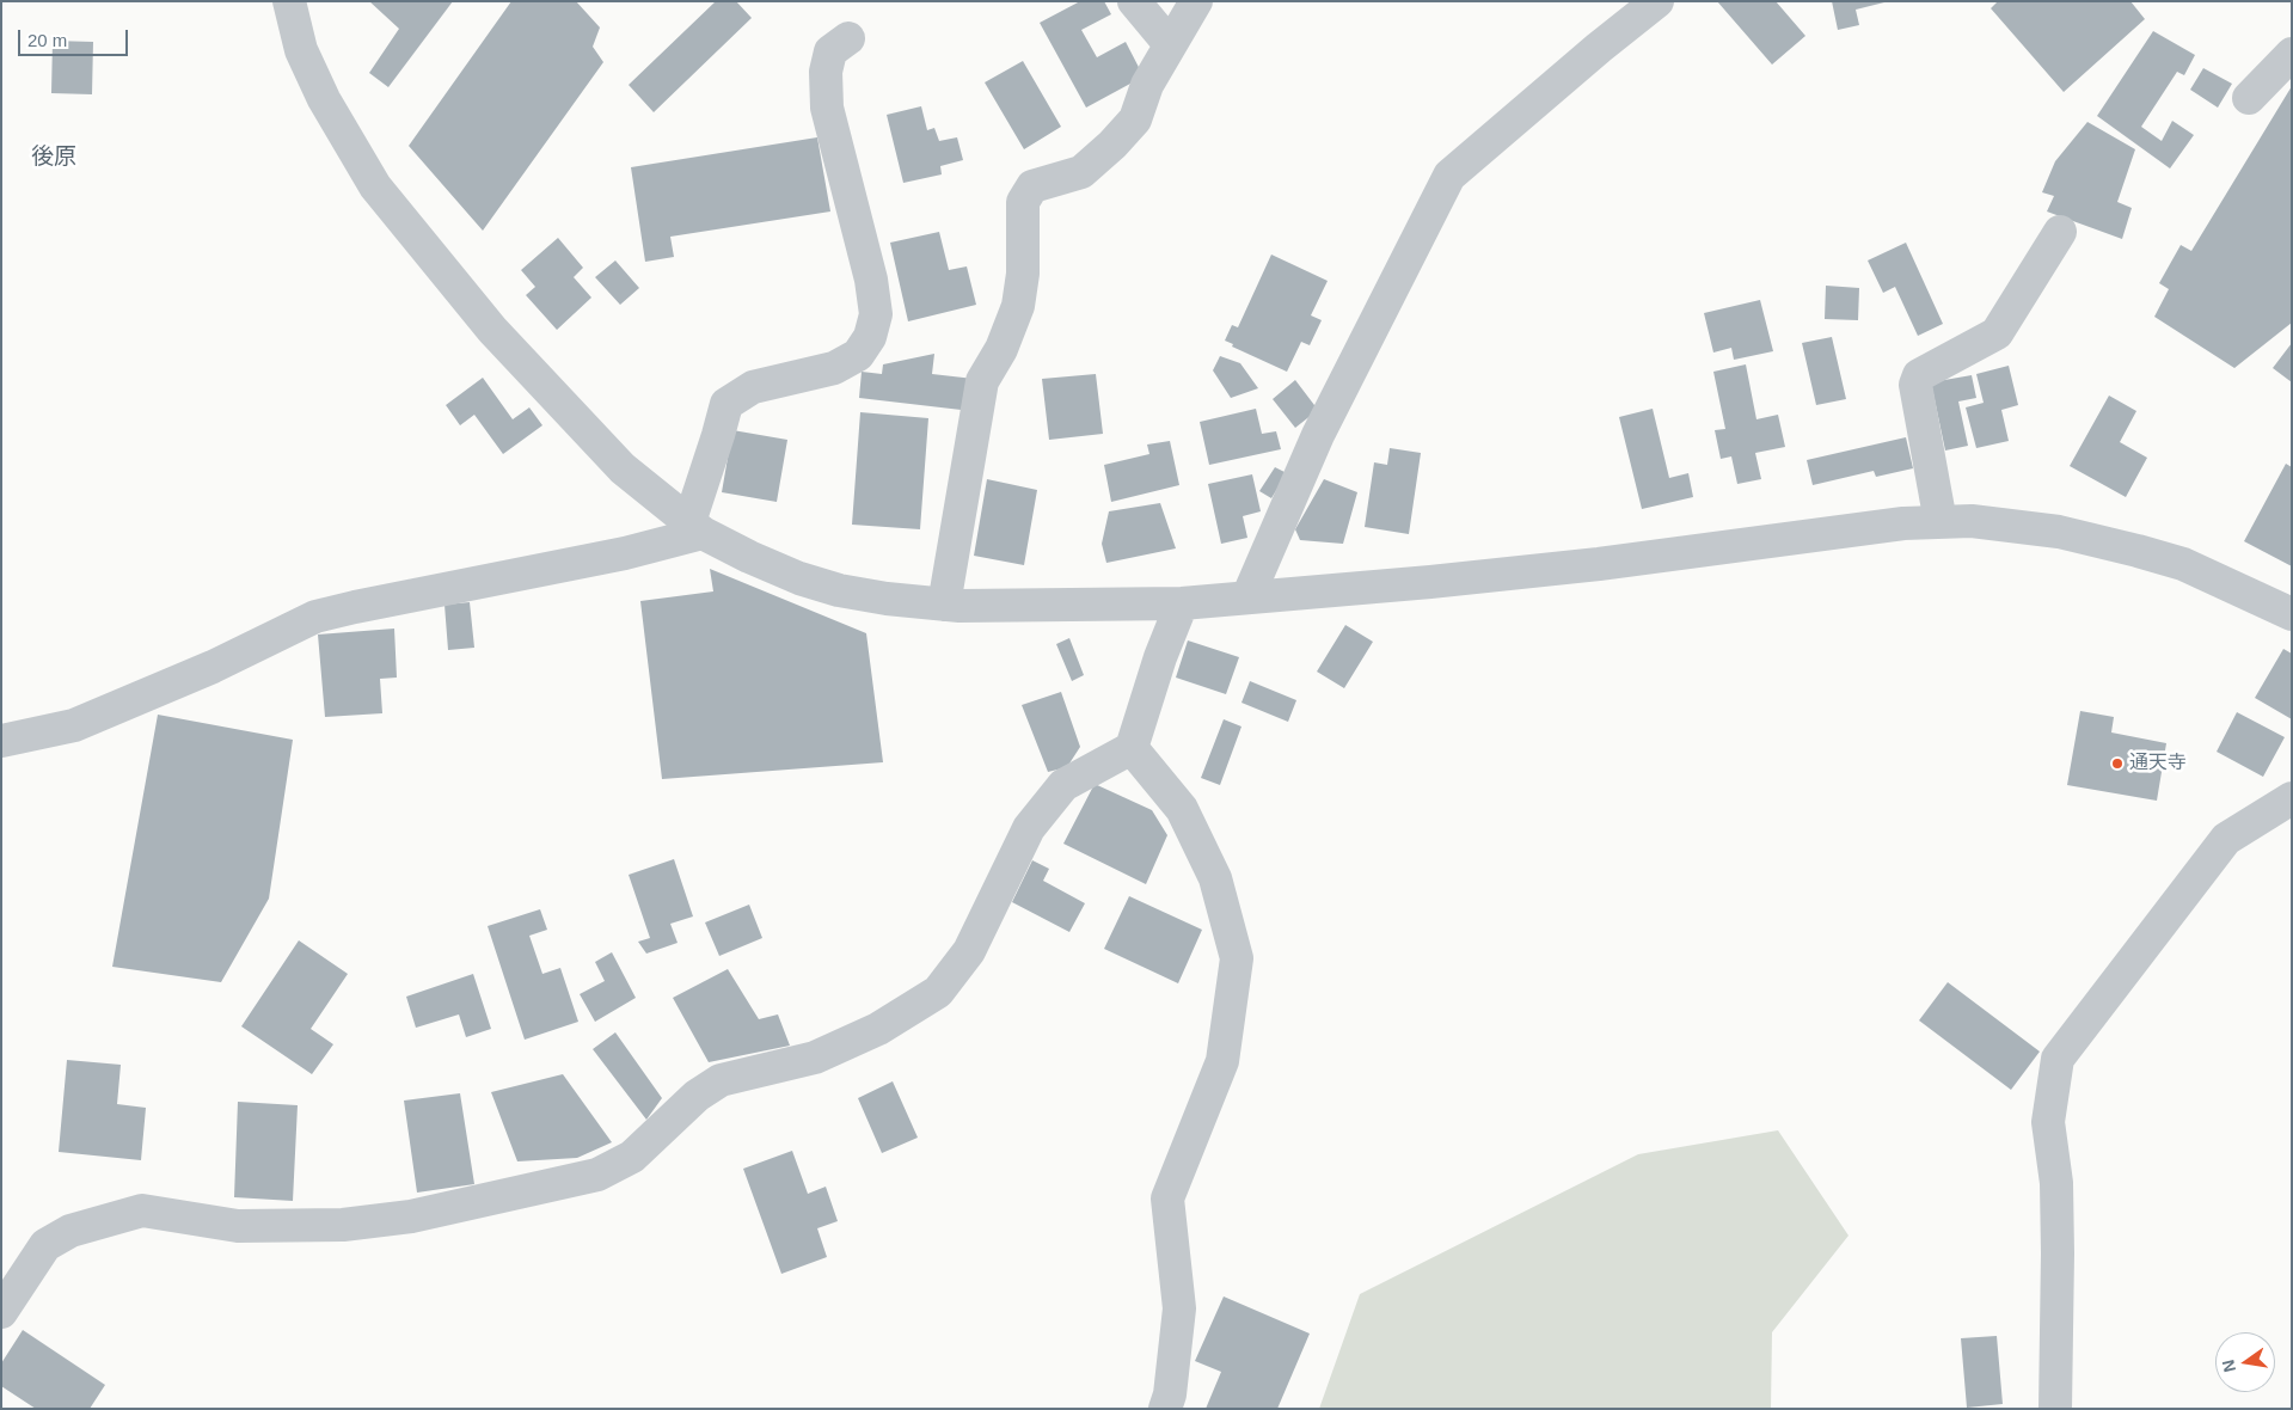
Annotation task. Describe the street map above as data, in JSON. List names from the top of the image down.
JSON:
{
  "districts": ["後原"],
  "places": ["通天寺"],
  "scale_bar": "20 m",
  "north": "left"
}
